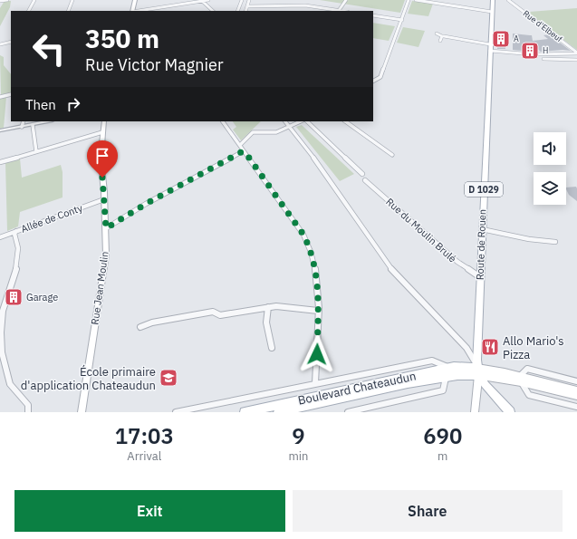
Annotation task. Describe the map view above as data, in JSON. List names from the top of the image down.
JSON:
{
  "streets": {
    "main road": [
      "D 1029",
      "Route de Rouen",
      "Rue Jean Moulin",
      "Boulevard Chateaudun"
    ],
    "street": ["Rue d'Elbeuf", "Allée de Conty", "Rue du Moulin Brulé"]
  },
  "crossings": [
    ["Allée de Conty", "Rue Jean Moulin"],
    ["Rue du Moulin Brulé", "Route de Rouen"],
    ["Route de Rouen", "Boulevard Chateaudun"]
  ],
  "places": {
    "building": ["A", "H", "Garage"],
    "restaurant": ["Allo Mario's Pizza"],
    "school or university": ["École primaire d'application Chateaudun"]
  },
  "page": {
    "turn": ["350 m", "Rue Victor Magnier"],
    "then": "Then",
    "eta": [
      "17:03",
      "Arrival",
      "9",
      "min",
      "690",
      "m"
    ],
    "buttons": ["Exit", "Share"]
  }
}
